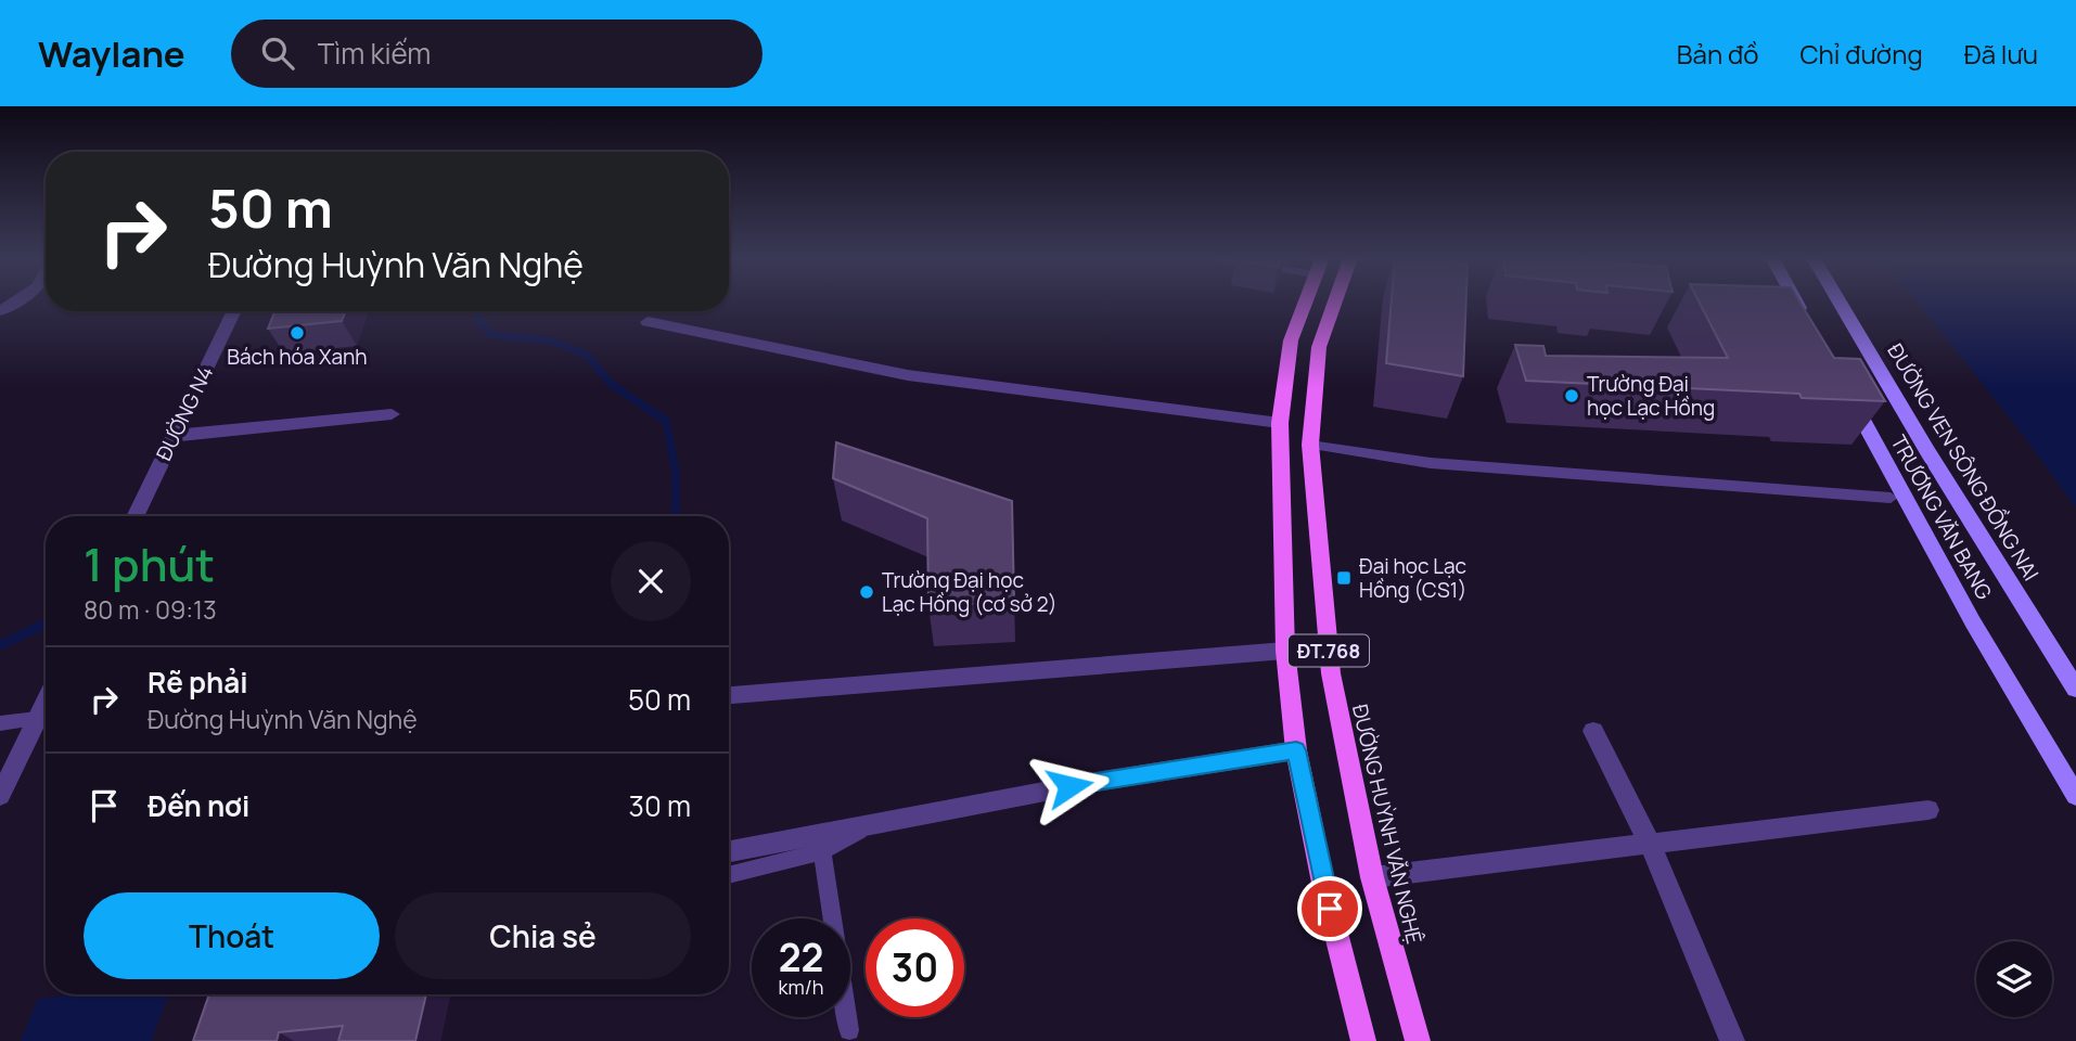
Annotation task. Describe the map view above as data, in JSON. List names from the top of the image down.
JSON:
{
  "streets": {
    "main road": [
      "ĐƯỜNG VEN SÔNG ĐỒNG NAI",
      "TRƯƠNG VĂN BANG",
      "ĐT.768",
      "ĐƯỜNG HUỲNH VĂN NGHỆ"
    ],
    "street": ["ĐƯỜNG N4"]
  },
  "places": {
    "other": ["Bách hóa Xanh", "Trường Đại học Lạc Hồng", "Trường Đại học Lạc Hồng (cơ sở 2)"],
    "transit": ["Đại học Lạc Hồng (CS1)"]
  },
  "page": {
    "header": "Waylane",
    "search": "Tìm kiếm",
    "nav": ["Bản đồ", "Chỉ đường", "Đã lưu"],
    "turn": ["50 m", "Đường Huỳnh Văn Nghệ"],
    "heading": ["1 phút", "80 m · 09:13"],
    "list": [
      {
        "name": "Rẽ phải",
        "note": "Đường Huỳnh Văn Nghệ",
        "value": "50 m"
      },
      {
        "name": "Đến nơi",
        "value": "30 m"
      }
    ],
    "buttons": ["Thoát", "Chia sẻ"],
    "speed": "22 km/h",
    "limit": "30"
  }
}
